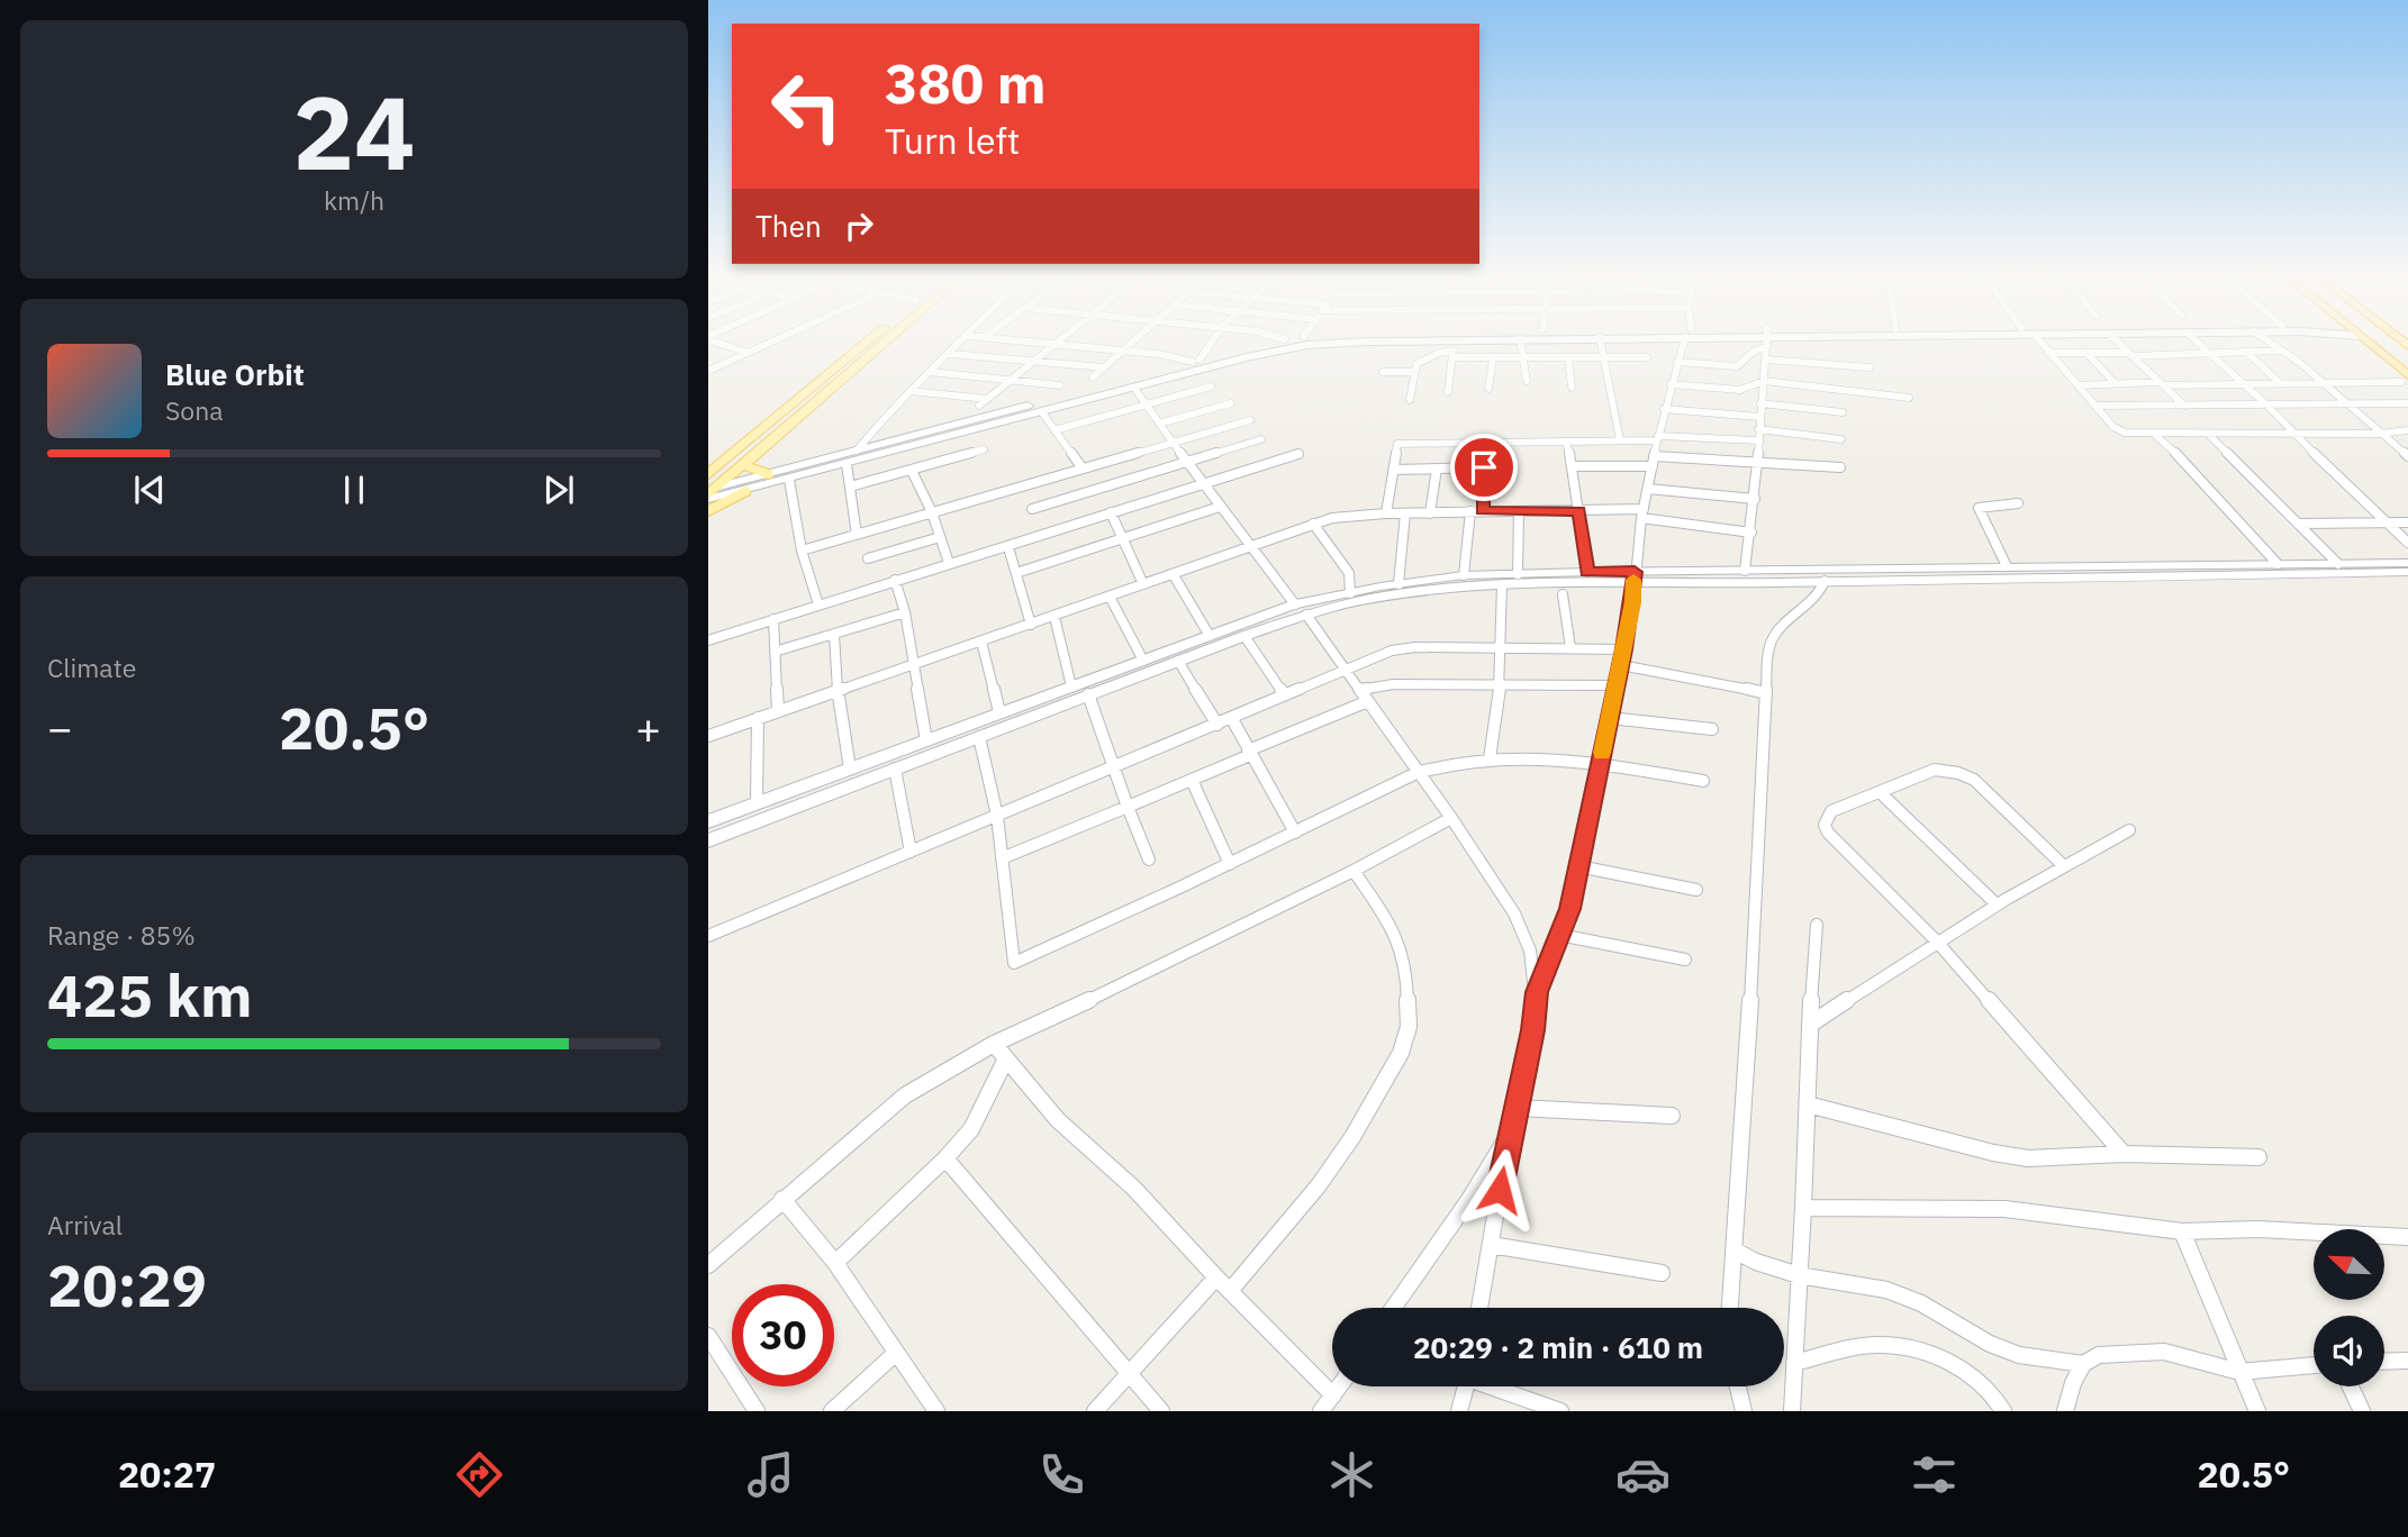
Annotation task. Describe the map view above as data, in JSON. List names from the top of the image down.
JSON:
{
  "north": "top left",
  "page": {
    "tile": [
      ["24", "km/h"],
      "Climate",
      ["Range · 85%", "425 km"],
      ["Arrival", "20:29"]
    ],
    "turn": ["380 m", "Turn left"],
    "then": "Then",
    "song": ["Blue Orbit", "Sona"],
    "heat": ["−", "20.5°", "+"],
    "limit": "30",
    "trip": "20:29 · 2 min · 610 m",
    "tabs": ["20:27", "20.5°"]
  }
}
